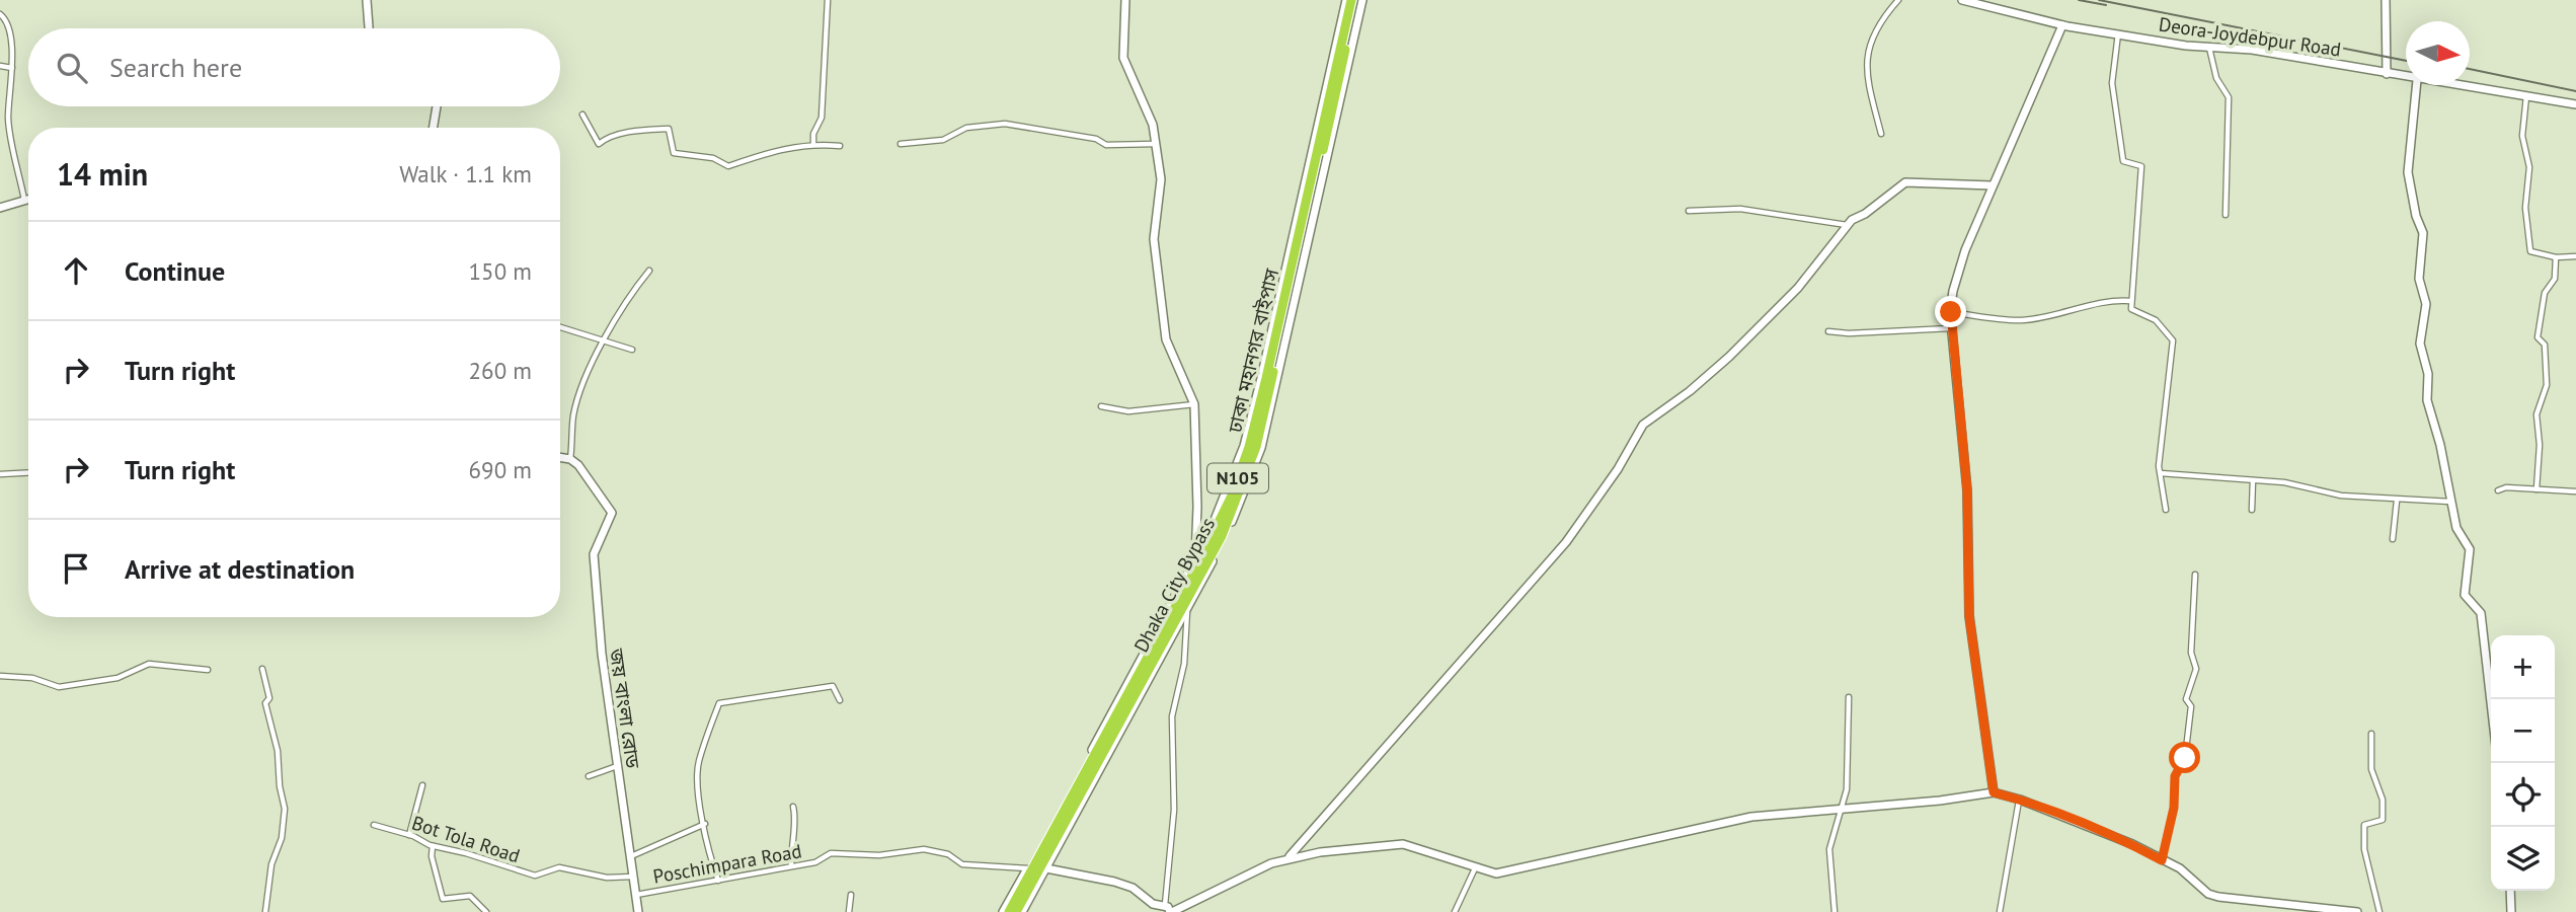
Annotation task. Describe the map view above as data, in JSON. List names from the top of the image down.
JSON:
{
  "streets": {
    "highway": ["ঢাকা মহানগর বাইপাস", "N105", "Dhaka City Bypass"],
    "street": [
      "Deora-Joydebpur Road",
      "জয় বাংলা রোড",
      "Bot Tola Road",
      "Poschimpara Road"
    ]
  },
  "crossings": [
    ["জয় বাংলা রোড", "Bot Tola Road"],
    ["জয় বাংলা রোড", "Poschimpara Road"]
  ],
  "north": "right",
  "page": {
    "search": "Search here",
    "heading": ["14 min", "Walk · 1.1 km"],
    "list": [
      ["Continue", "150 m"],
      ["Turn right", "260 m"],
      ["Turn right", "690 m"],
      "Arrive at destination"
    ],
    "map_buttons": ["+", "−"]
  }
}
